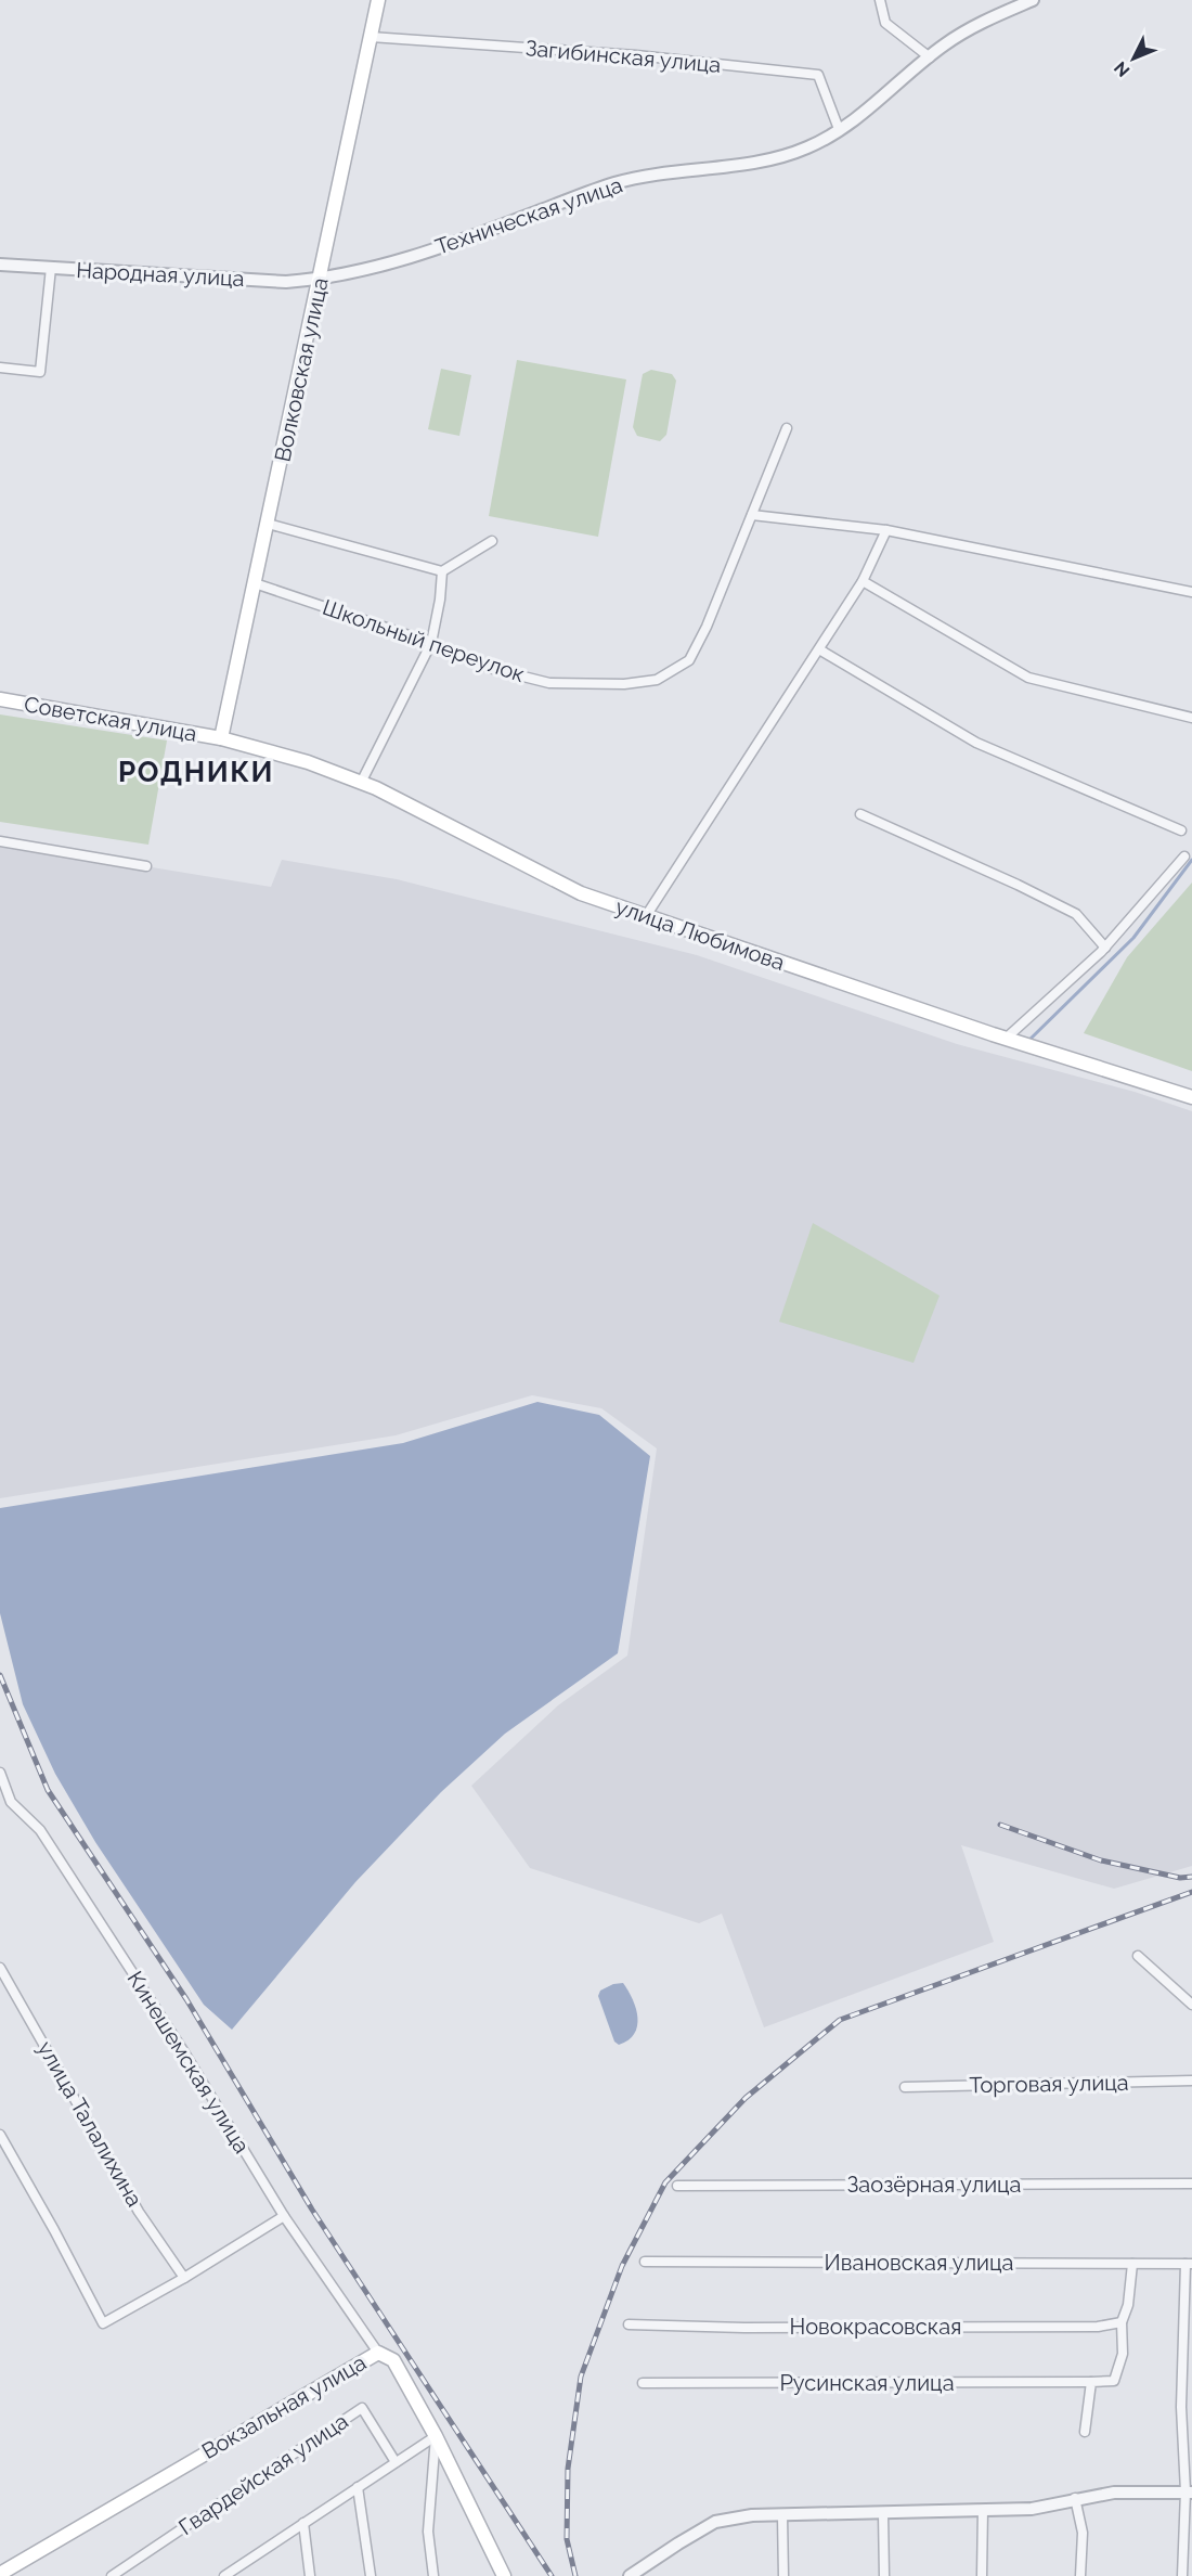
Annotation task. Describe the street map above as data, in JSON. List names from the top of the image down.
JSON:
{
  "streets": {
    "main road": [
      "Волковская улица",
      "Советская улица",
      "улица Любимова",
      "Вокзальная улица"
    ],
    "street": [
      "Загибинская улица",
      "Техническая улица",
      "Народная улица",
      "Школьный переулок",
      "Кинешемская улица",
      "Торговая улица",
      "улица Талалихина",
      "Заозёрная улица",
      "Ивановская улица",
      "Новокрасовская",
      "Русинская улица",
      "Гвардейская улица"
    ]
  },
  "crossings": [
    ["Загибинская улица", "Техническая улица"],
    ["Загибинская улица", "Волковская улица"],
    ["Техническая улица", "Народная улица"],
    ["Техническая улица", "Волковская улица"],
    ["Народная улица", "Волковская улица"],
    ["Волковская улица", "Школьный переулок"],
    ["Волковская улица", "Советская улица"],
    ["Волковская улица", "улица Любимова"],
    ["Советская улица", "улица Любимова"],
    ["Кинешемская улица", "Вокзальная улица"]
  ],
  "districts": ["РОДНИКИ"],
  "north": "bottom left"
}
